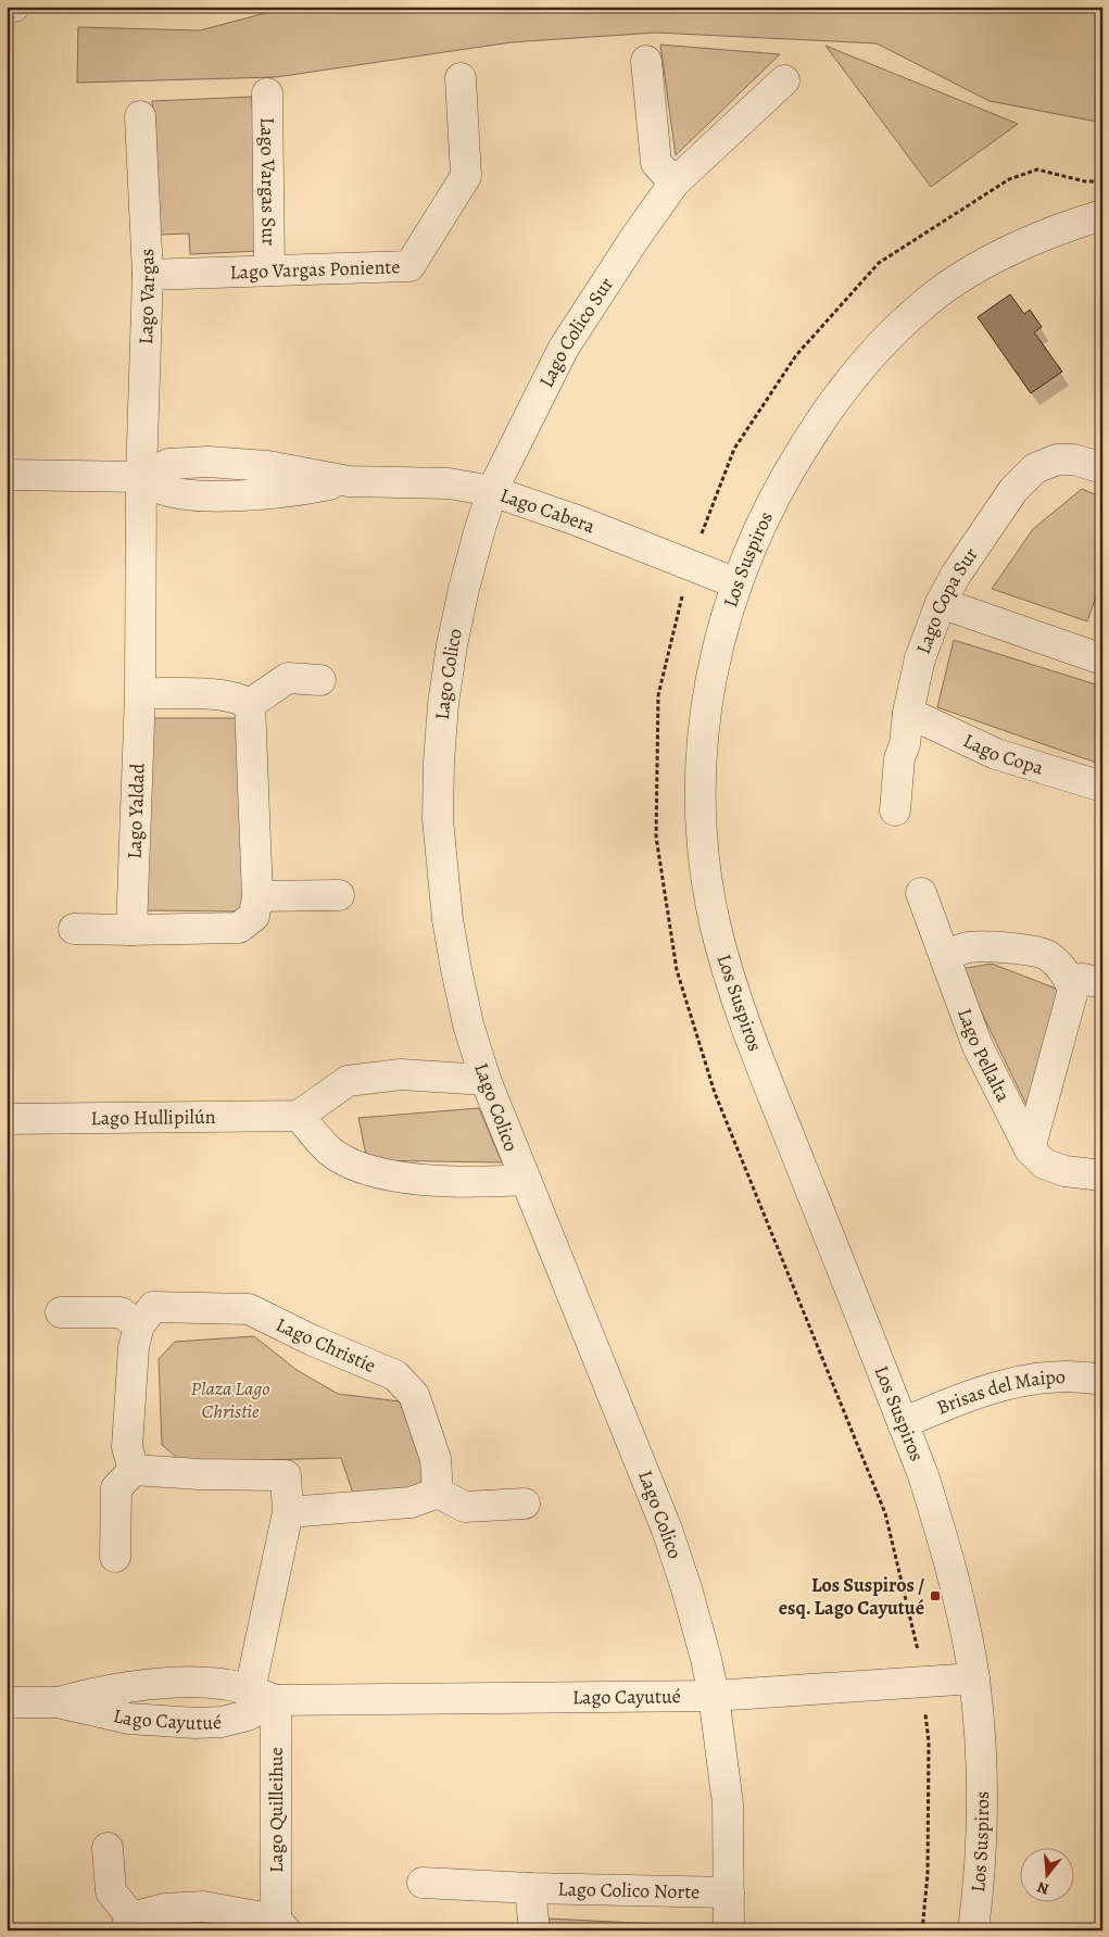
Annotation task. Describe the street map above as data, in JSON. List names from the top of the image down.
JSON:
{
  "streets": {
    "street": [
      "Lago Vargas Sur",
      "Lago Vargas Poniente",
      "Lago Vargas",
      "Lago Colico Sur",
      "Lago Cabera",
      "Los Suspiros",
      "Lago Copa Sur",
      "Lago Colico",
      "Lago Copa",
      "Lago Yaldad",
      "Lago Pellalta",
      "Lago Hullipilún",
      "Lago Christie",
      "Brisas del Maipo",
      "Lago Cayutué",
      "Lago Quilleihue",
      "Lago Colico Norte"
    ]
  },
  "crossings": [
    ["Lago Vargas Sur", "Lago Vargas Poniente"],
    ["Lago Vargas Poniente", "Lago Vargas"],
    ["Lago Vargas", "Lago Cabera"],
    ["Lago Vargas", "Lago Yaldad"],
    ["Lago Colico Sur", "Lago Cabera"],
    ["Lago Colico Sur", "Lago Colico"],
    ["Lago Cabera", "Los Suspiros"],
    ["Lago Cabera", "Lago Colico"],
    ["Lago Cabera", "Lago Yaldad"],
    ["Los Suspiros", "Brisas del Maipo"],
    ["Los Suspiros", "Lago Cayutué"],
    ["Lago Copa Sur", "Lago Copa"],
    ["Lago Colico", "Lago Cayutué"],
    ["Lago Colico", "Lago Colico Norte"],
    ["Lago Cayutué", "Lago Quilleihue"],
    ["Lago Cayutué", "Lago Colico Norte"]
  ],
  "parks": ["Plaza Lago Christie"],
  "places": {
    "transit": ["Los Suspiros / esq. Lago Cayutué"]
  },
  "north": "bottom"
}
